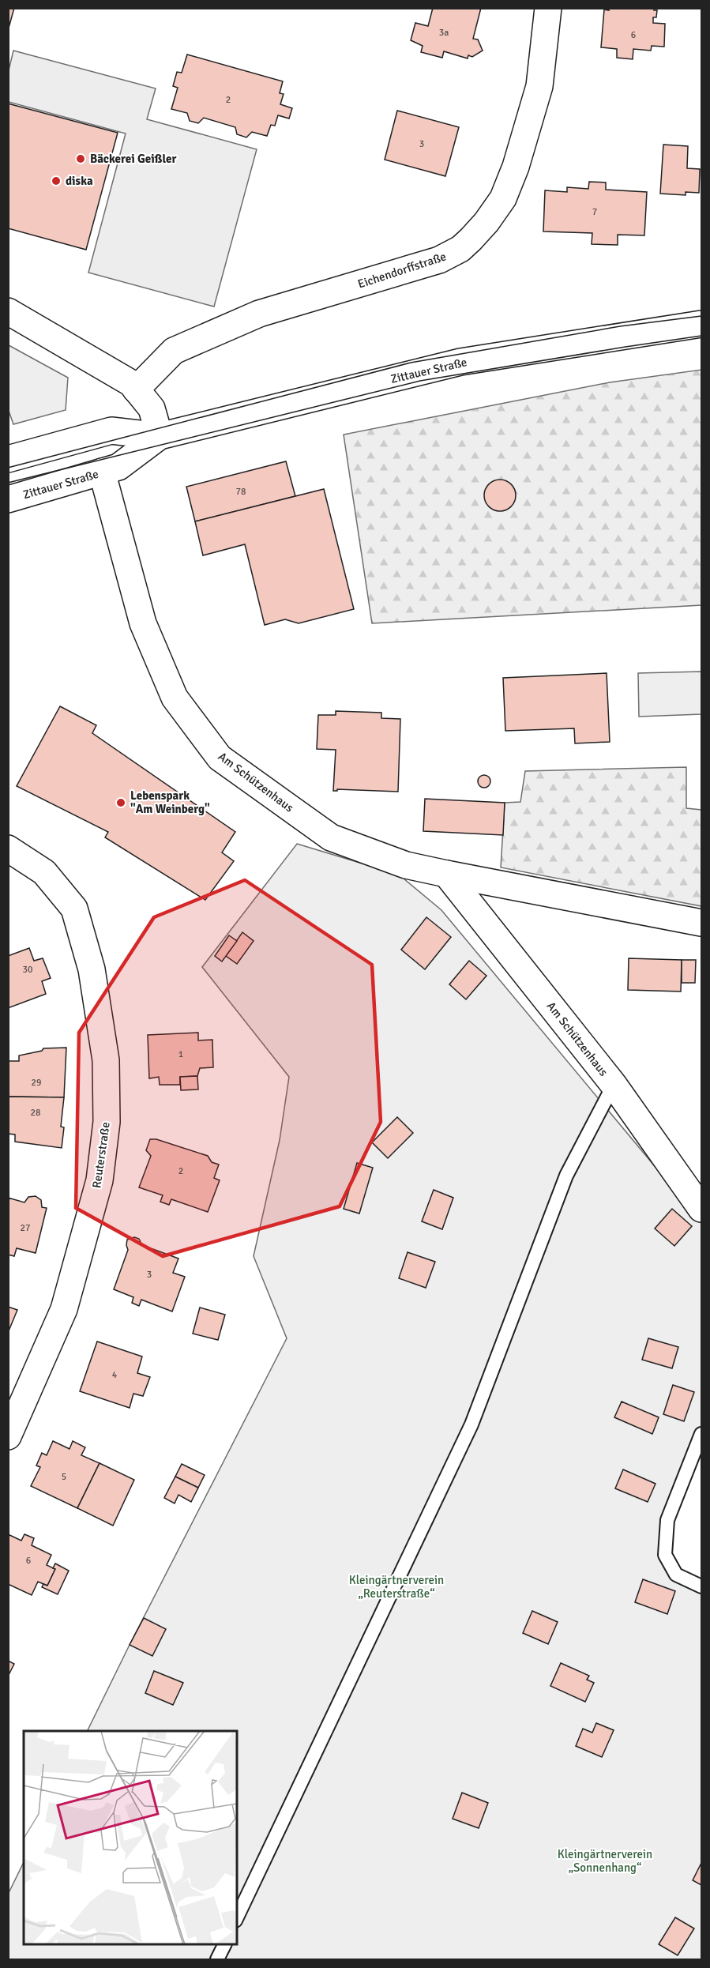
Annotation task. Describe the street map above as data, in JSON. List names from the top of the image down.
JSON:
{
  "streets": {
    "street": [
      "Eichendorffstraße",
      "Zittauer Straße",
      "Am Schützenhaus",
      "Reuterstraße"
    ]
  },
  "crossings": [
    ["Zittauer Straße", "Am Schützenhaus"]
  ],
  "parks": ["Kleingärtnerverein „Reuterstraße“", "Kleingärtnerverein „Sonnenhang“"],
  "places": ["Bäckerei Geißler", "diska", "Lebenspark \"Am Weinberg\""],
  "house_numbers": [
    "3a",
    "6",
    "2",
    "3",
    "7",
    "78",
    "30",
    "1",
    "29",
    "28",
    "2",
    "27",
    "3",
    "4",
    "5",
    "6"
  ]
}
